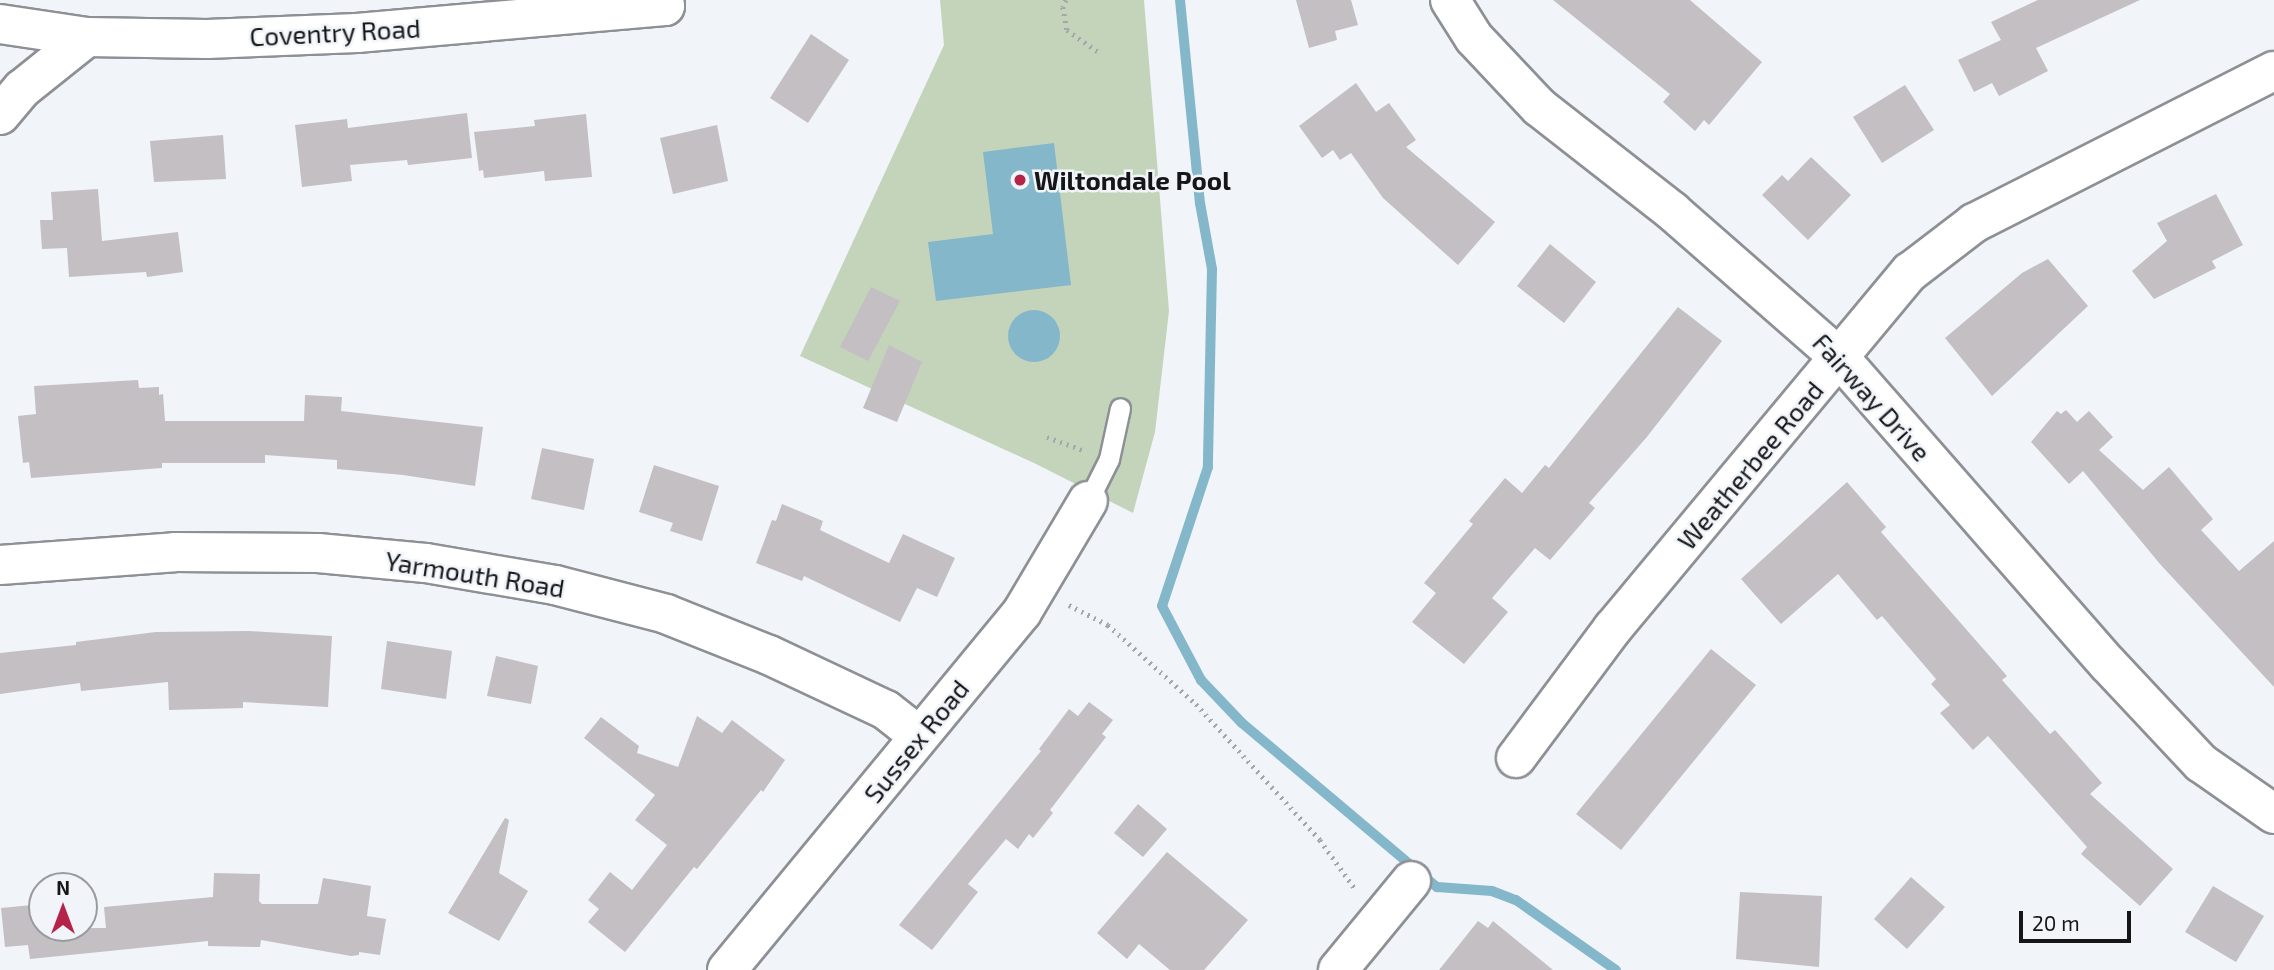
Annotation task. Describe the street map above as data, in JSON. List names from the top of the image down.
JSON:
{
  "streets": {
    "street": [
      "Coventry Road",
      "Fairway Drive",
      "Weatherbee Road",
      "Yarmouth Road",
      "Sussex Road"
    ]
  },
  "crossings": [
    ["Fairway Drive", "Weatherbee Road"],
    ["Yarmouth Road", "Sussex Road"]
  ],
  "places": ["Wiltondale Pool"],
  "scale_bar": "20 m",
  "north": "top"
}
